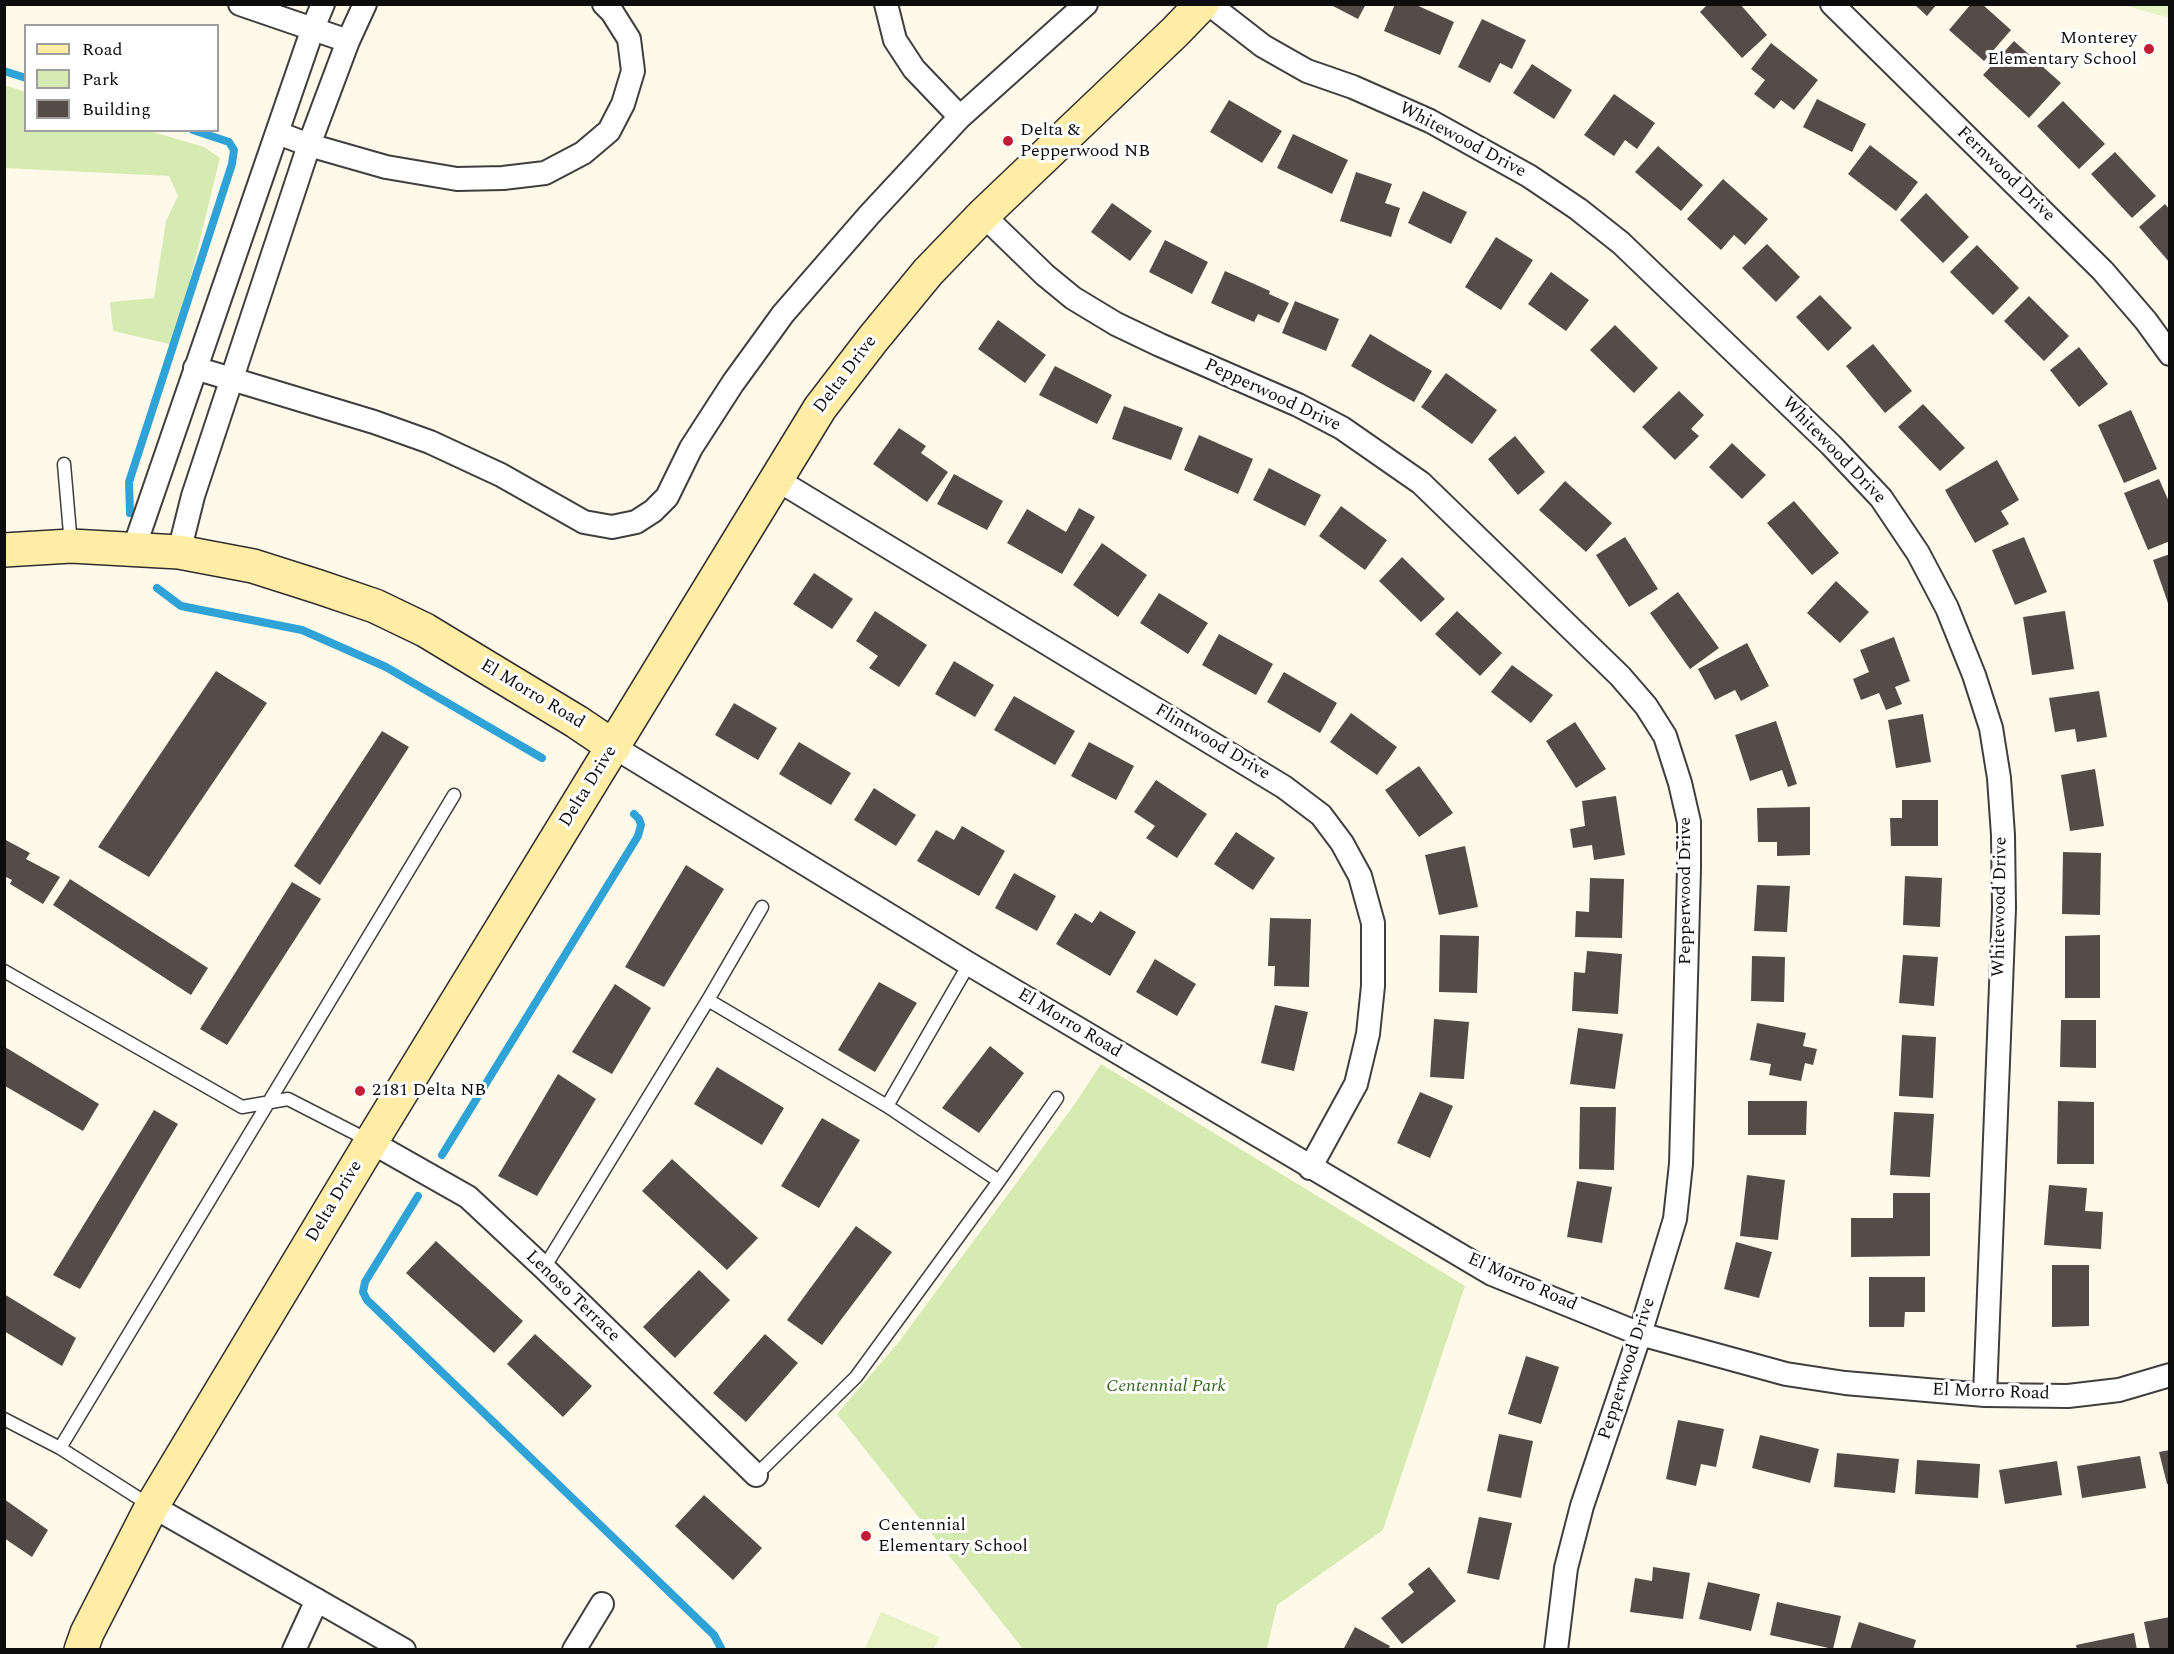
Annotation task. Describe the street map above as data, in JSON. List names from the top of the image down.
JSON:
{
  "streets": {
    "main road": ["Delta Drive", "El Morro Road"],
    "street": [
      "Whitewood Drive",
      "Fernwood Drive",
      "Pepperwood Drive",
      "Flintwood Drive",
      "Lenoso Terrace"
    ]
  },
  "crossings": [
    ["Whitewood Drive", "El Morro Road"],
    ["Delta Drive", "Pepperwood Drive"],
    ["Delta Drive", "El Morro Road"],
    ["Delta Drive", "Flintwood Drive"],
    ["Delta Drive", "Lenoso Terrace"],
    ["Pepperwood Drive", "El Morro Road"],
    ["El Morro Road", "Flintwood Drive"]
  ],
  "parks": ["Centennial Park"],
  "places": [
    "Monterey Elementary School",
    "Delta & Pepperwood NB",
    "2181 Delta NB",
    "Centennial Elementary School"
  ],
  "legend": ["Road", "Park", "Building"]
}
